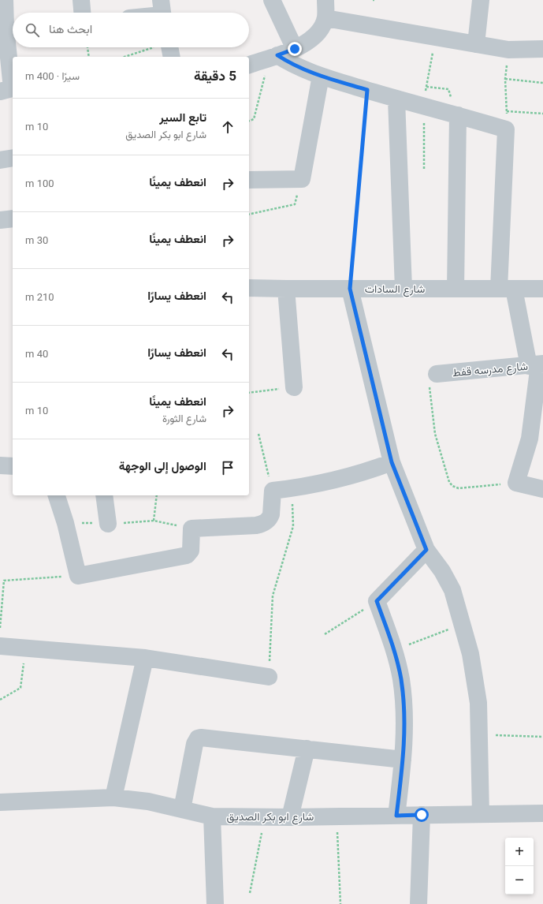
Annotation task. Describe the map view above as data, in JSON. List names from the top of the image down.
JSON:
{
  "streets": {
    "street": ["شارع السادات", "شارع مدرسه قفط", "شارع ابو بكر الصديق"]
  },
  "page": {
    "search": "ابحث هنا",
    "heading": ["5 دقيقة", "سيرًا · 400 m"],
    "list": [
      ["تابع السير", "شارع ابو بكر الصديق", "10 m"],
      ["انعطف يمينًا", "100 m"],
      ["انعطف يمينًا", "30 m"],
      ["انعطف يسارًا", "210 m"],
      ["انعطف يسارًا", "40 m"],
      ["انعطف يمينًا", "شارع الثورة", "10 m"],
      "الوصول إلى الوجهة"
    ],
    "map_buttons": ["+", "−"]
  }
}
